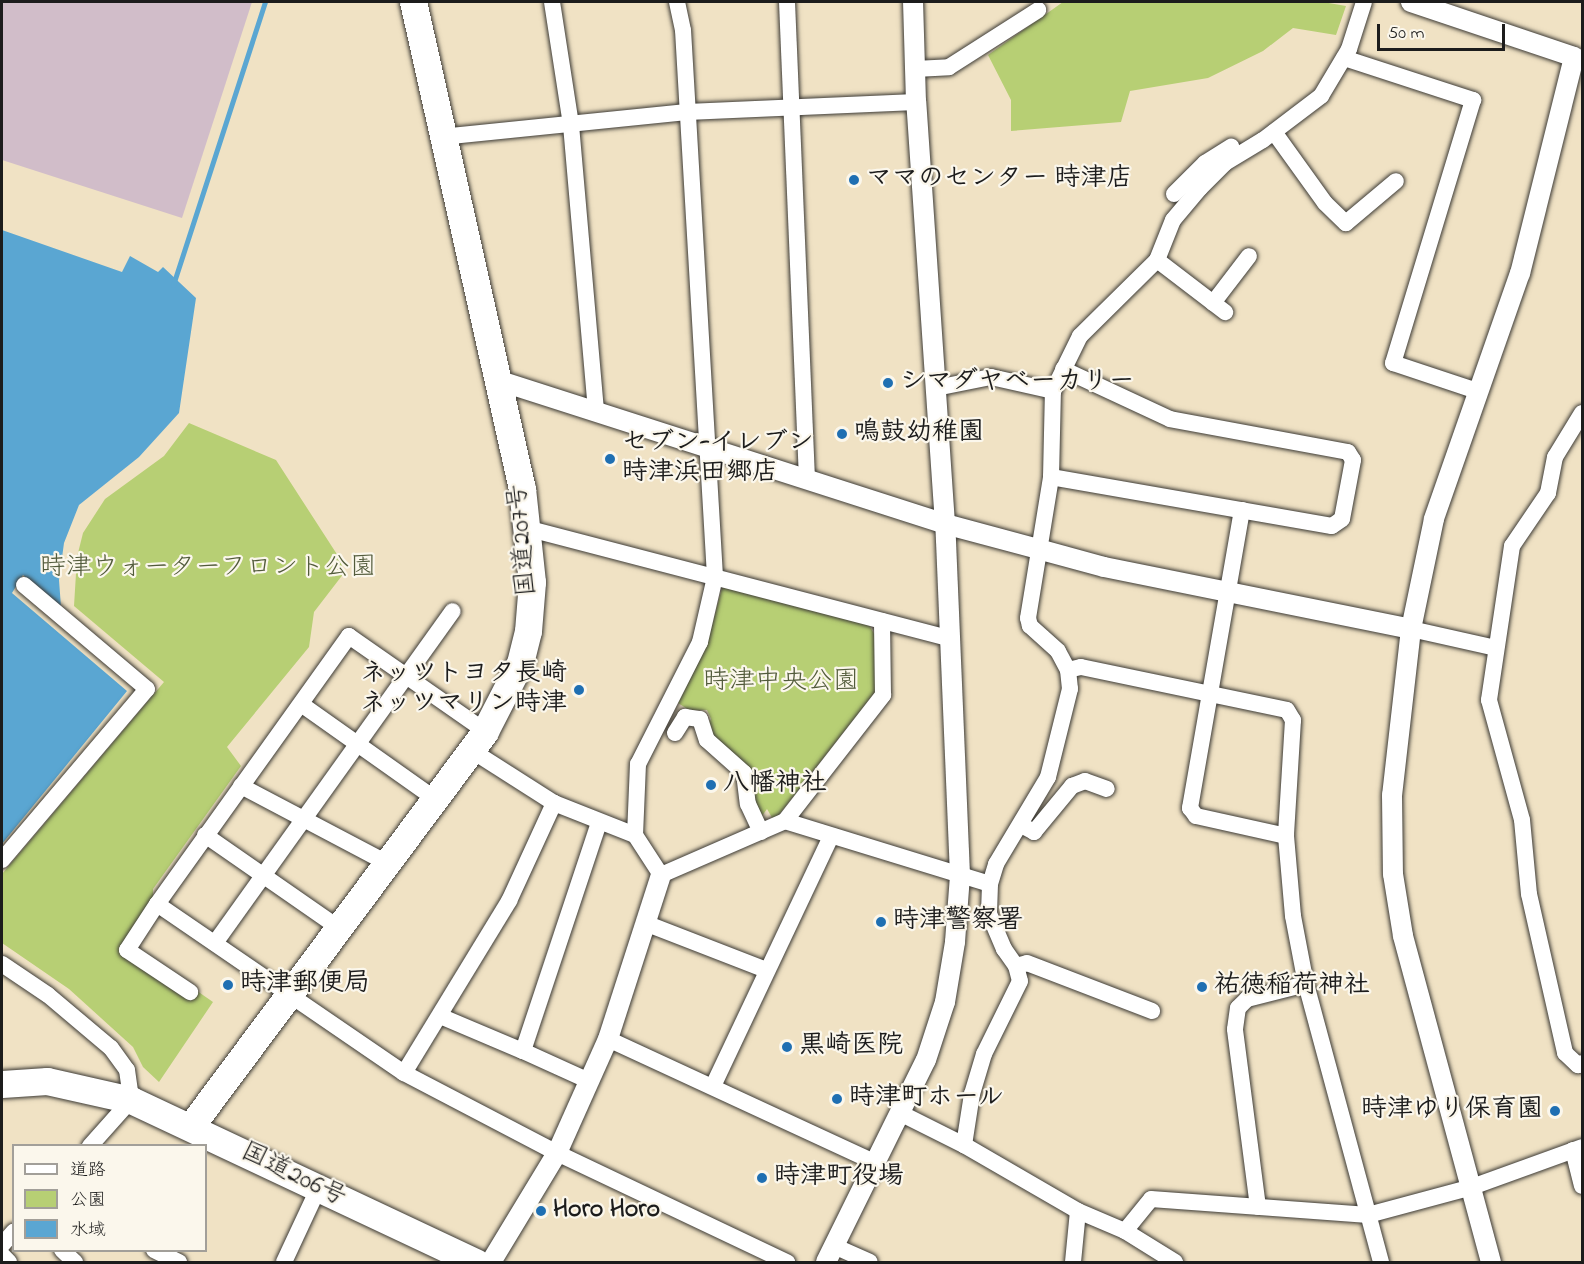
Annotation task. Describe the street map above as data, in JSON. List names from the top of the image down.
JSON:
{
  "streets": {
    "highway": ["国道207号", "国道206号"]
  },
  "crossings": [
    ["国道207号", "国道206号"]
  ],
  "parks": ["時津ウォーターフロント公園", "時津中央公園"],
  "places": [
    "ママのセンター 時津店",
    "シマダヤベーカリー",
    "鳴鼓幼稚園",
    "セブン-イレブン 時津浜田郷店",
    "ネッツトヨタ長崎 ネッツマリン時津",
    "八幡神社",
    "時津警察署",
    "時津郵便局",
    "祐徳稲荷神社",
    "黒崎医院",
    "時津町ホール",
    "時津ゆり保育園",
    "時津町役場",
    "Horo Horo"
  ],
  "legend": ["道路", "公園", "水域"],
  "scale_bar": "50 m"
}
